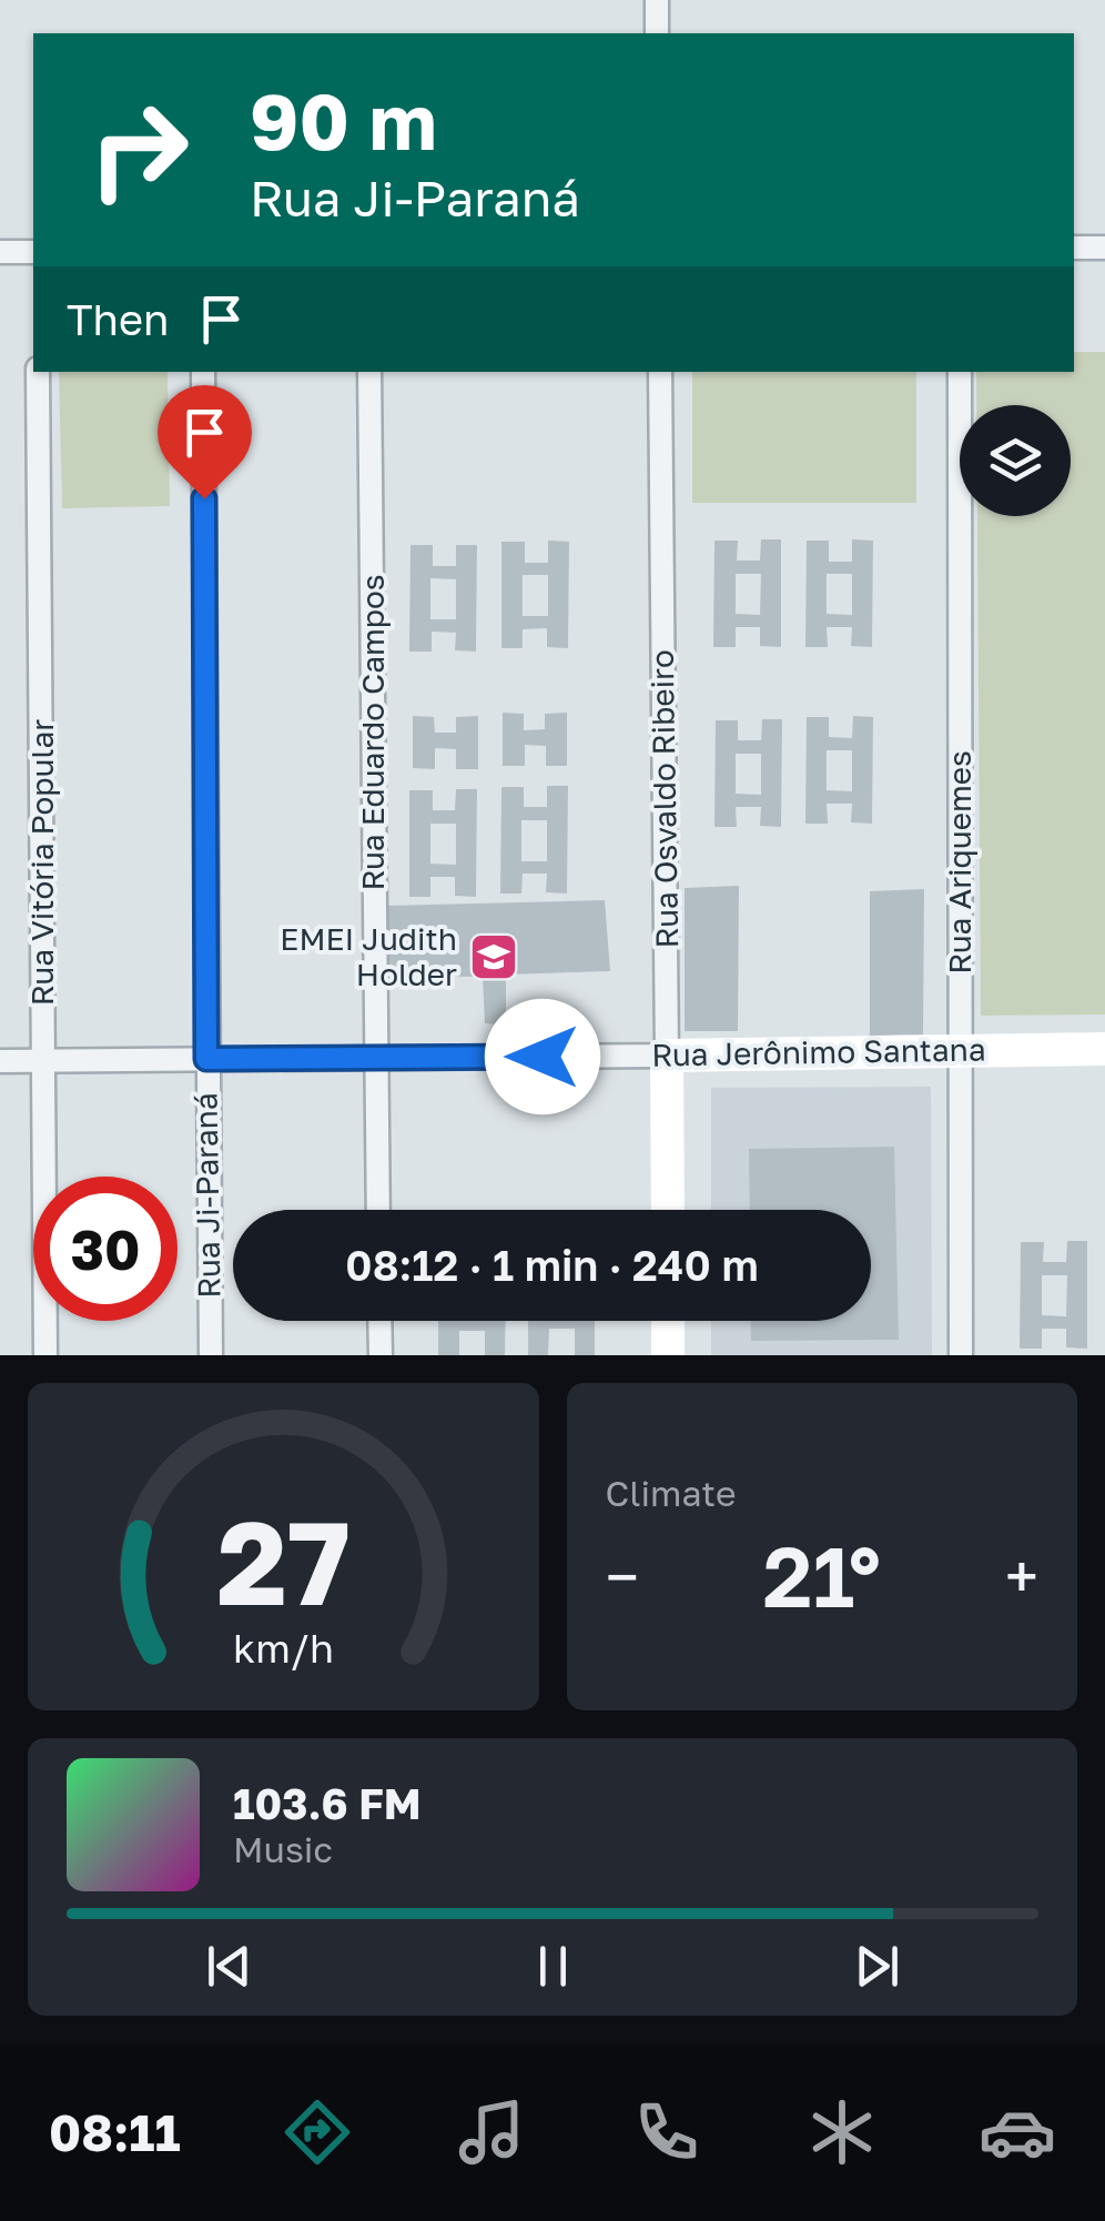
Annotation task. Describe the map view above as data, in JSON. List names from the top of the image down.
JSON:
{
  "streets": {
    "street": [
      "Rua Eduardo Campos",
      "Rua Osvaldo Ribeiro",
      "Rua Vitória Popular",
      "Rua Ariquemes",
      "Rua Jerônimo Santana",
      "Rua Ji-Paraná"
    ]
  },
  "crossings": [
    ["Rua Eduardo Campos", "Rua Jerônimo Santana"],
    ["Rua Osvaldo Ribeiro", "Rua Jerônimo Santana"],
    ["Rua Vitória Popular", "Rua Jerônimo Santana"],
    ["Rua Ariquemes", "Rua Jerônimo Santana"],
    ["Rua Jerônimo Santana", "Rua Ji-Paraná"]
  ],
  "places": {
    "school or university": ["EMEI Judith Holder"]
  },
  "page": {
    "turn": ["90 m", "Rua Ji-Paraná"],
    "then": "Then",
    "limit": "30",
    "trip": "08:12 · 1 min · 240 m",
    "tile": "Climate",
    "heat": ["−", "21°", "+"],
    "song": ["103.6 FM", "Music"],
    "tabs": "08:11",
    "gauge": ["27", "km/h"]
  }
}
